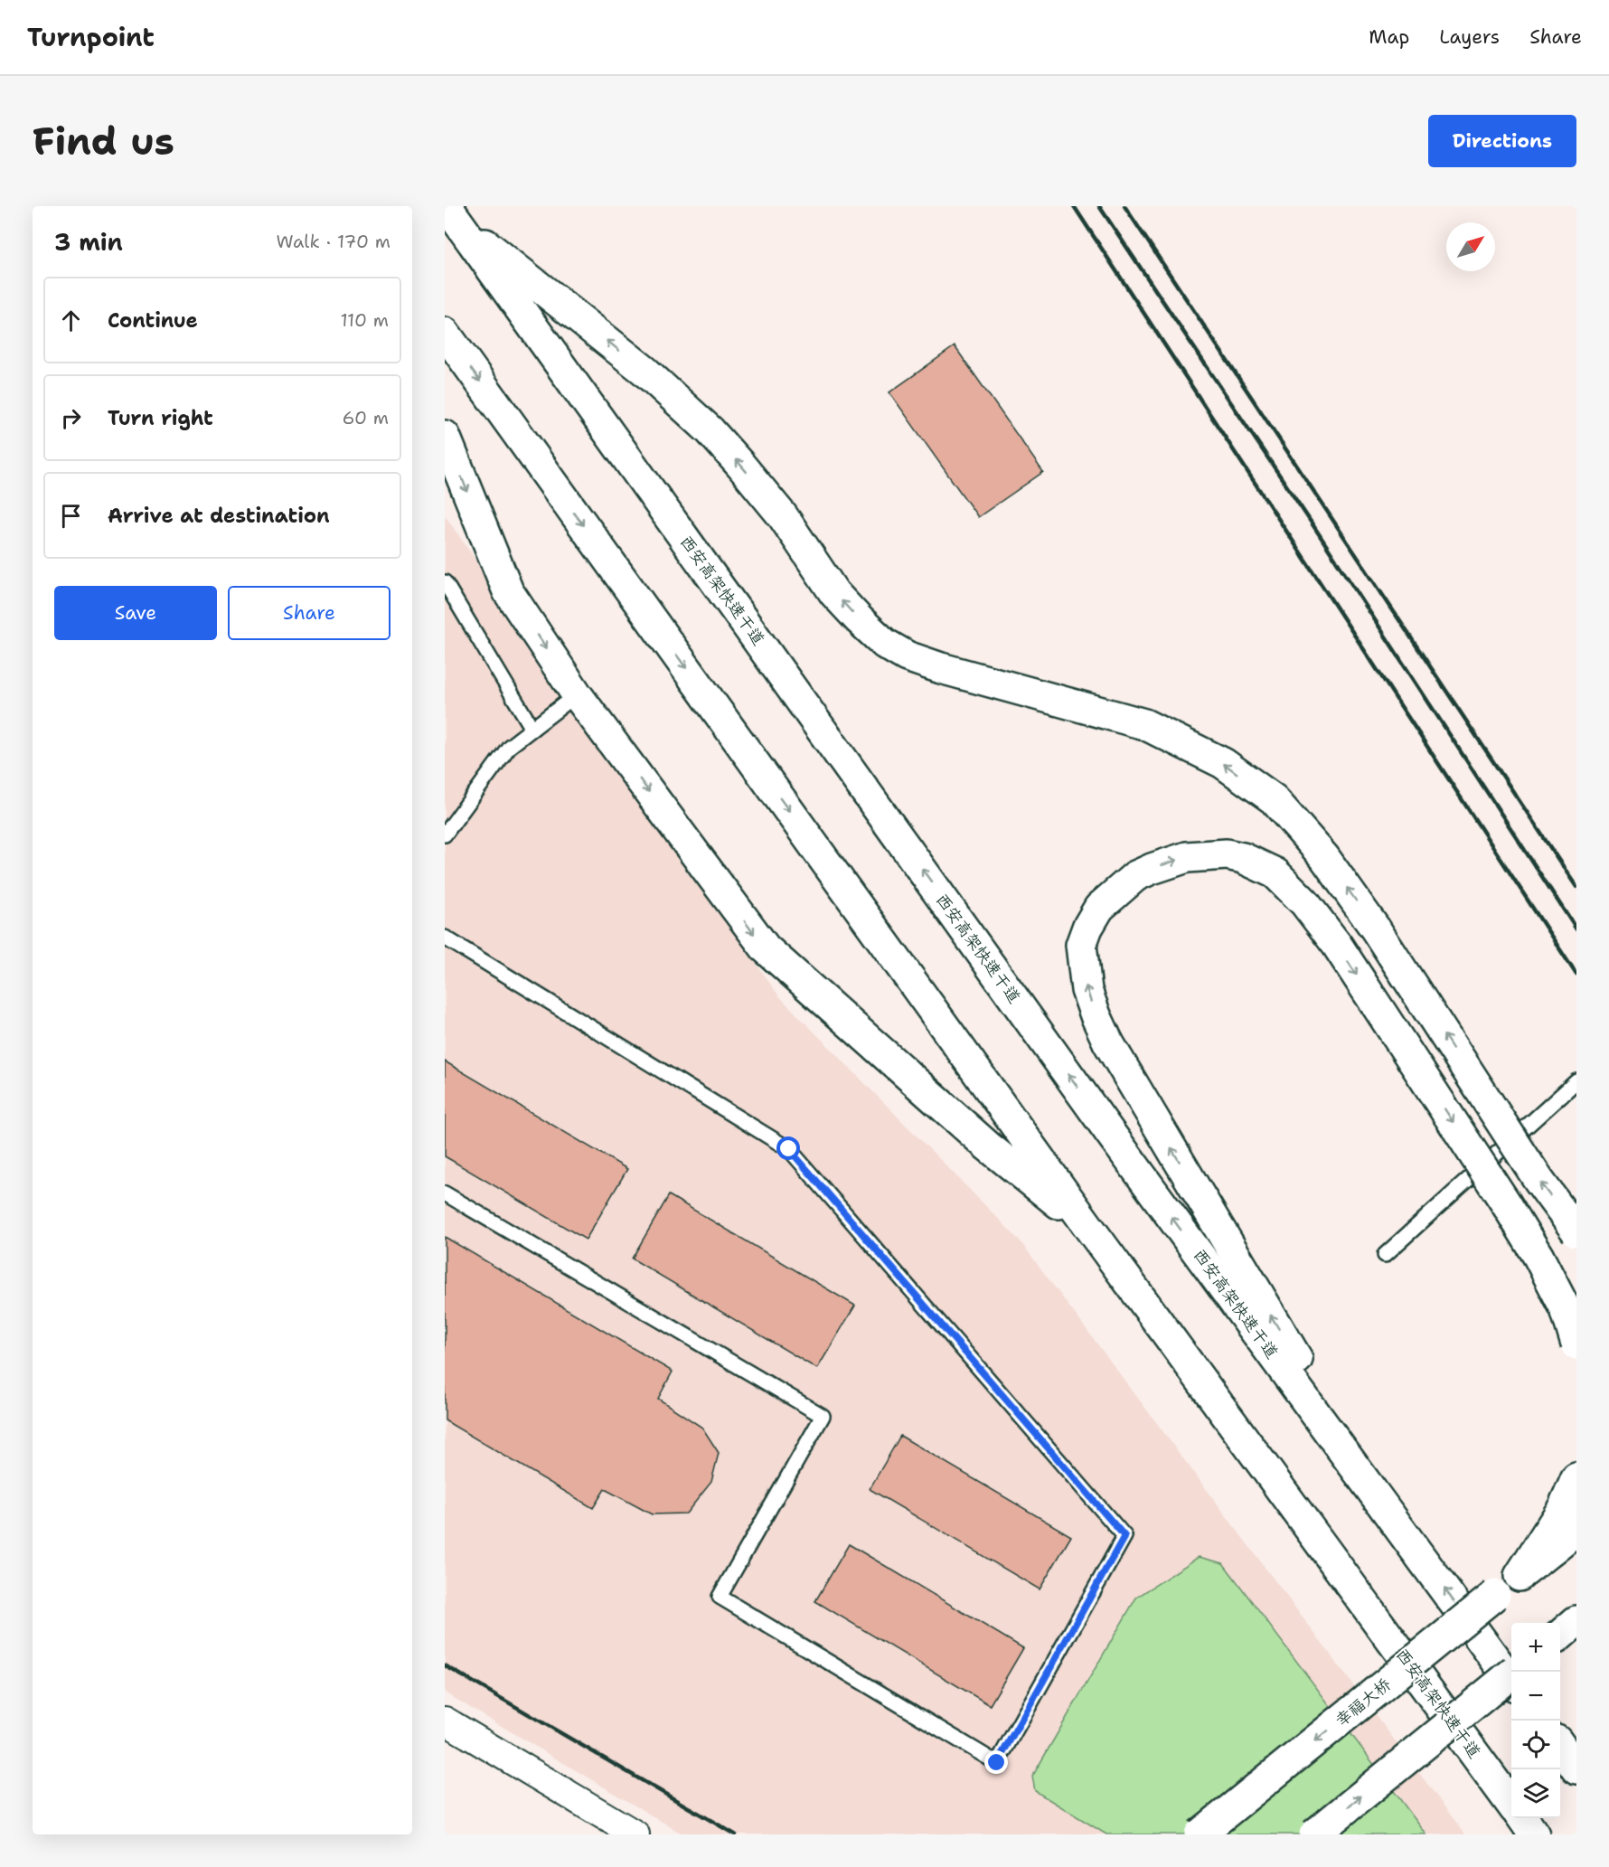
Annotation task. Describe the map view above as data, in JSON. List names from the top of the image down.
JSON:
{
  "streets": {
    "main road": ["西安高架快速干道", "幸福大桥"]
  },
  "north": "top right",
  "page": {
    "header": "Turnpoint",
    "nav": ["Map", "Layers", "Share"],
    "buttons": [
      "Directions",
      ["Save", "Share"]
    ],
    "title": "Find us",
    "heading": ["3 min", "Walk · 170 m"],
    "list": [
      ["Continue", "110 m"],
      ["Turn right", "60 m"],
      "Arrive at destination"
    ],
    "map_buttons": ["+", "−"]
  }
}
